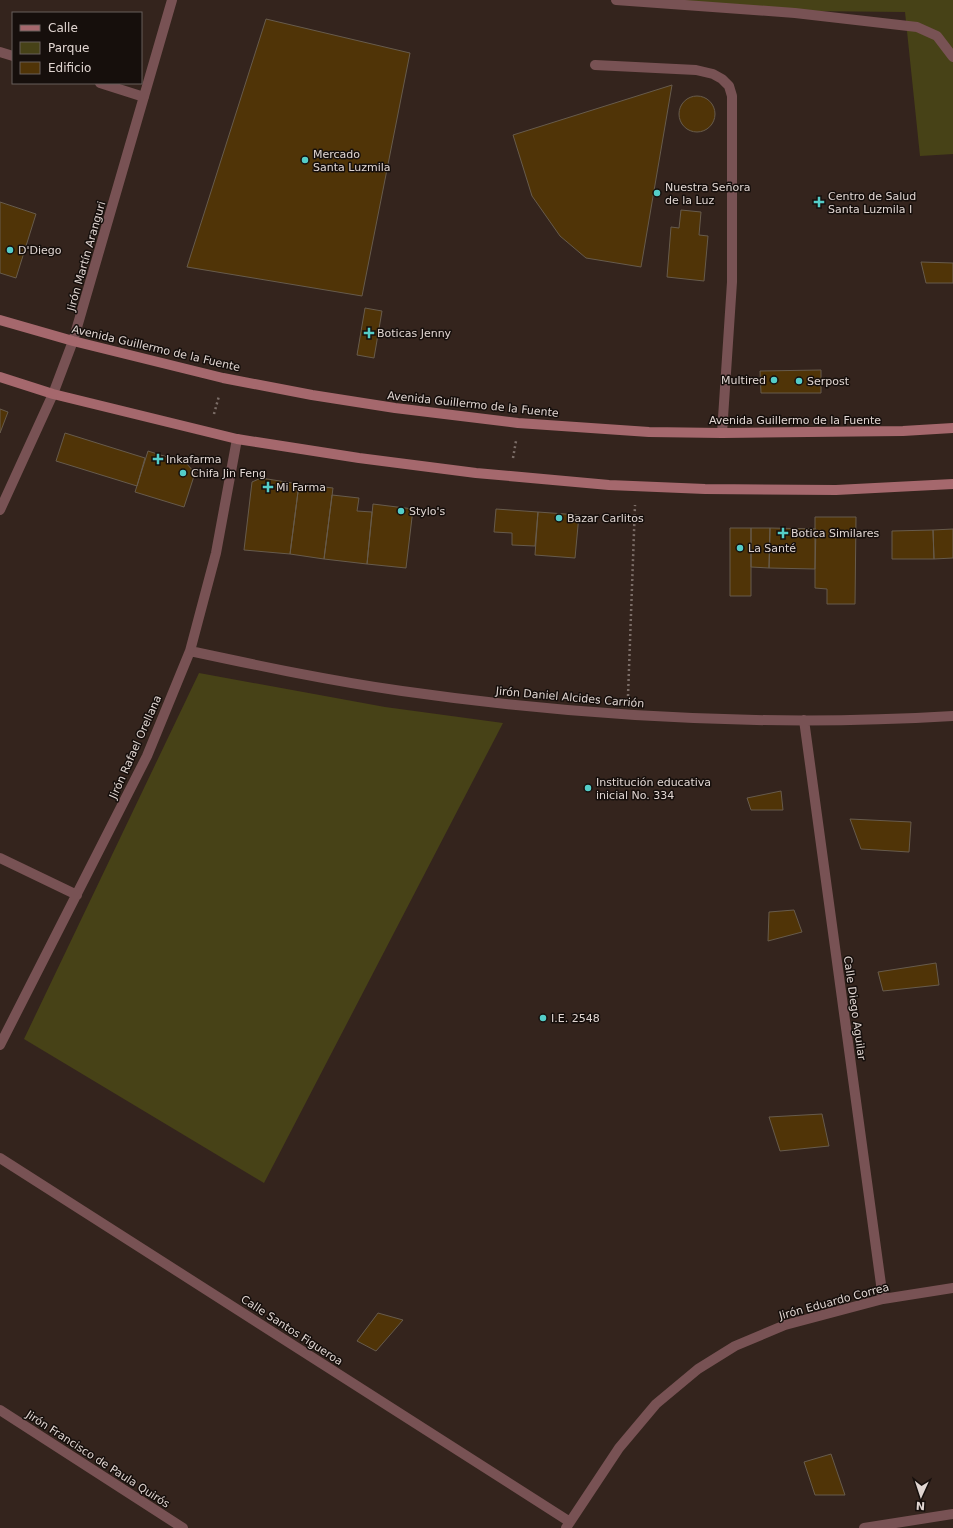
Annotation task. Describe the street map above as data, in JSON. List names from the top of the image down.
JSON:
{
  "streets": {
    "main road": ["Avenida Guillermo de la Fuente"],
    "street": [
      "Jirón Martín Aranguri",
      "Jirón Daniel Alcides Carrión",
      "Jirón Rafael Orellana",
      "Calle Diego Aguilar",
      "Jirón Eduardo Correa",
      "Calle Santos Figueroa",
      "Jirón Francisco de Paula Quirós"
    ]
  },
  "crossings": [
    ["Jirón Martín Aranguri", "Avenida Guillermo de la Fuente"],
    ["Jirón Daniel Alcides Carrión", "Jirón Rafael Orellana"],
    ["Jirón Daniel Alcides Carrión", "Calle Diego Aguilar"],
    ["Calle Diego Aguilar", "Jirón Eduardo Correa"],
    ["Jirón Eduardo Correa", "Calle Santos Figueroa"]
  ],
  "places": {
    "other": [
      "Mercado Santa Luzmila",
      "Nuestra Señora de la Luz",
      "D'Diego",
      "Multired",
      "Serpost",
      "Chifa Jin Feng",
      "Stylo's",
      "Bazar Carlitos",
      "La Santé",
      "Institución educativa inicial No. 334",
      "I.E. 2548"
    ],
    "health": [
      "Centro de Salud Santa Luzmila I",
      "Boticas Jenny",
      "Inkafarma",
      "Mi Farma",
      "Botica Similares"
    ]
  },
  "legend": ["Calle", "Parque", "Edificio"],
  "north": "bottom"
}
